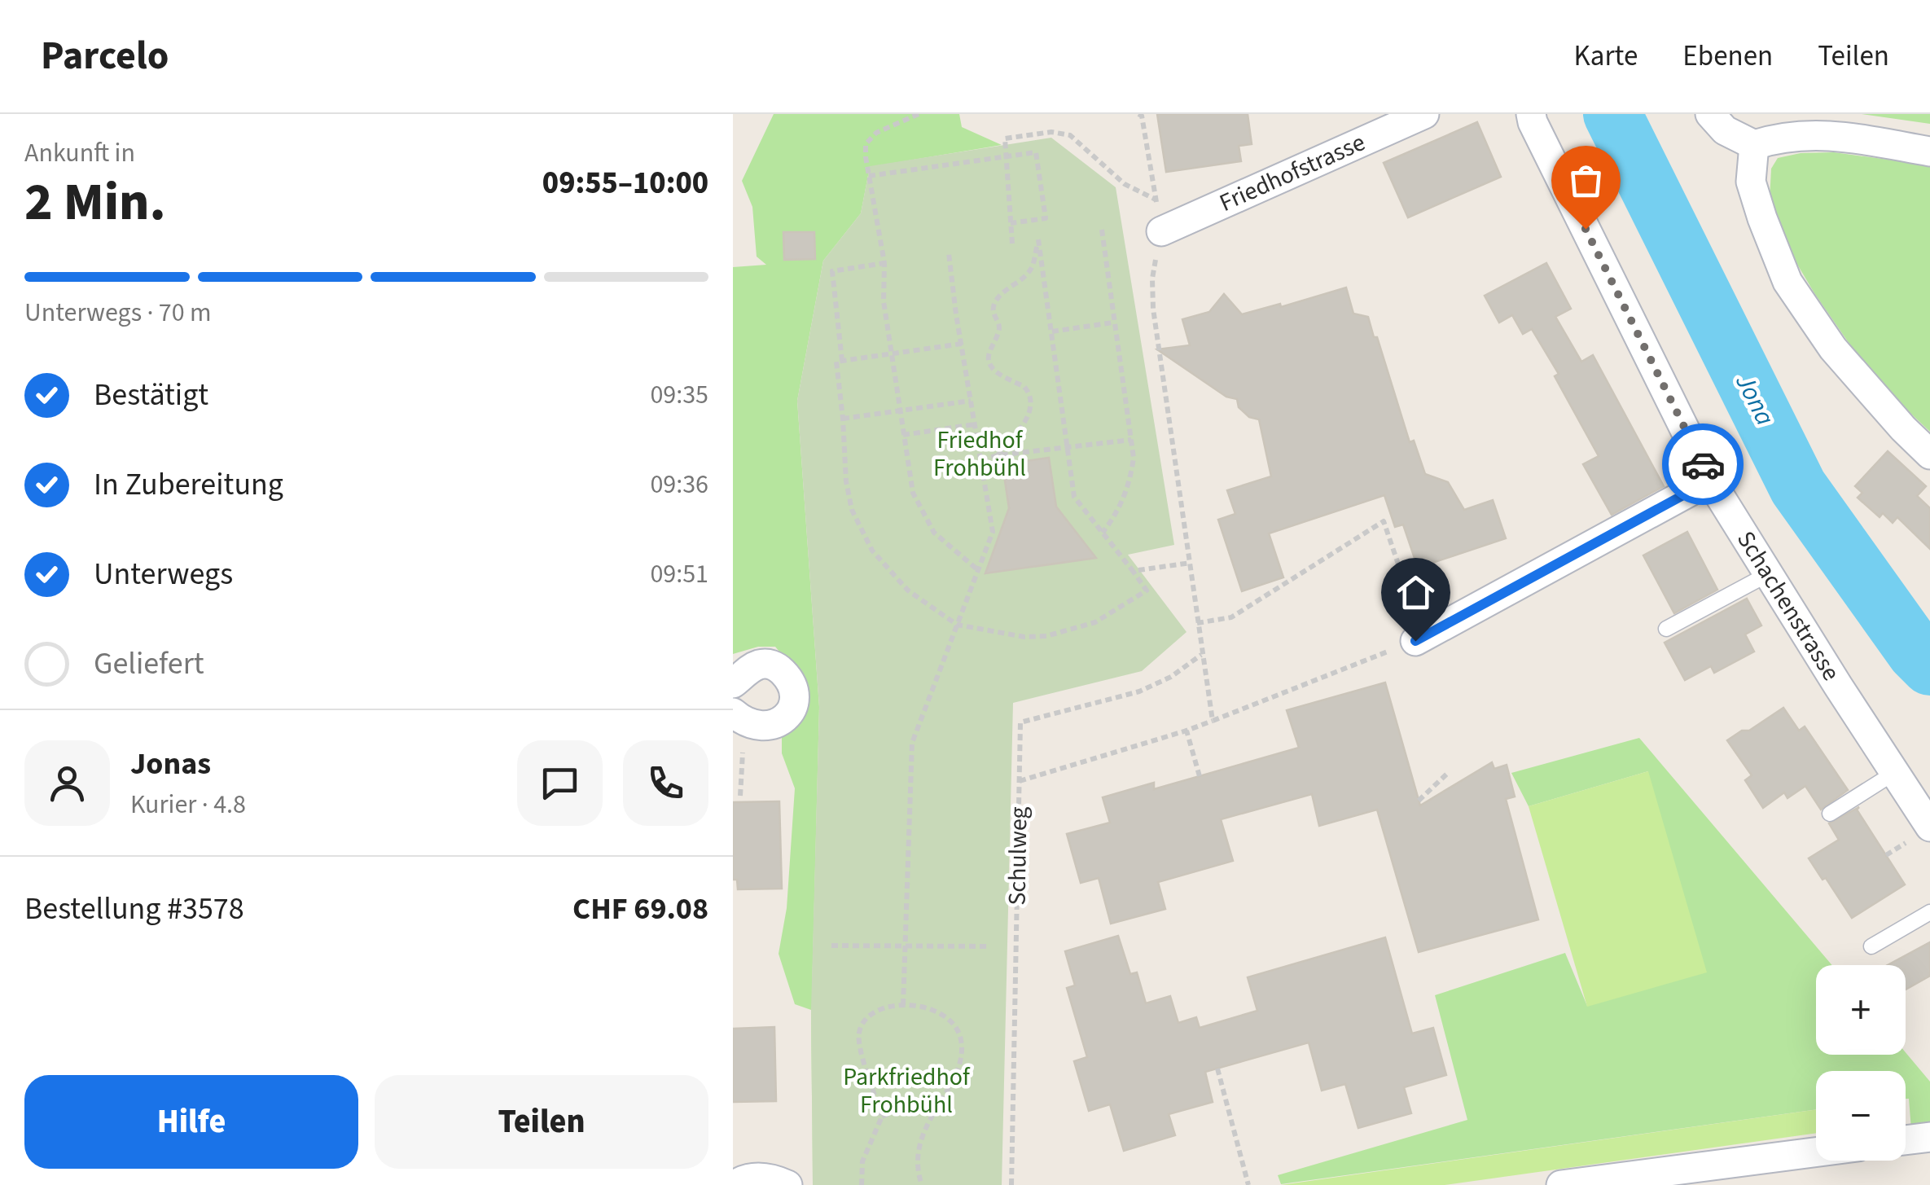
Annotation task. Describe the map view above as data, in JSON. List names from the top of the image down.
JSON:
{
  "streets": {
    "street": ["Friedhofstrasse", "Schachenstrasse"],
    "path": ["Schulweg"]
  },
  "water": ["Jona"],
  "parks": ["Friedhof Frohbühl", "Parkfriedhof Frohbühl"],
  "page": {
    "header": "Parcelo",
    "nav": ["Karte", "Ebenen", "Teilen"],
    "heading": ["2 Min.", "Ankunft in", "09:55–10:00"],
    "panel": [
      "Jonas",
      "Kurier · 4.8",
      "Bestellung #3578",
      "CHF 69.08"
    ],
    "bar": "Unterwegs · 70 m",
    "list": [
      ["Bestätigt", "09:35"],
      ["In Zubereitung", "09:36"],
      ["Unterwegs", "09:51"],
      "Geliefert"
    ],
    "map_buttons": ["+", "−"],
    "buttons": ["Hilfe", "Teilen"]
  }
}
